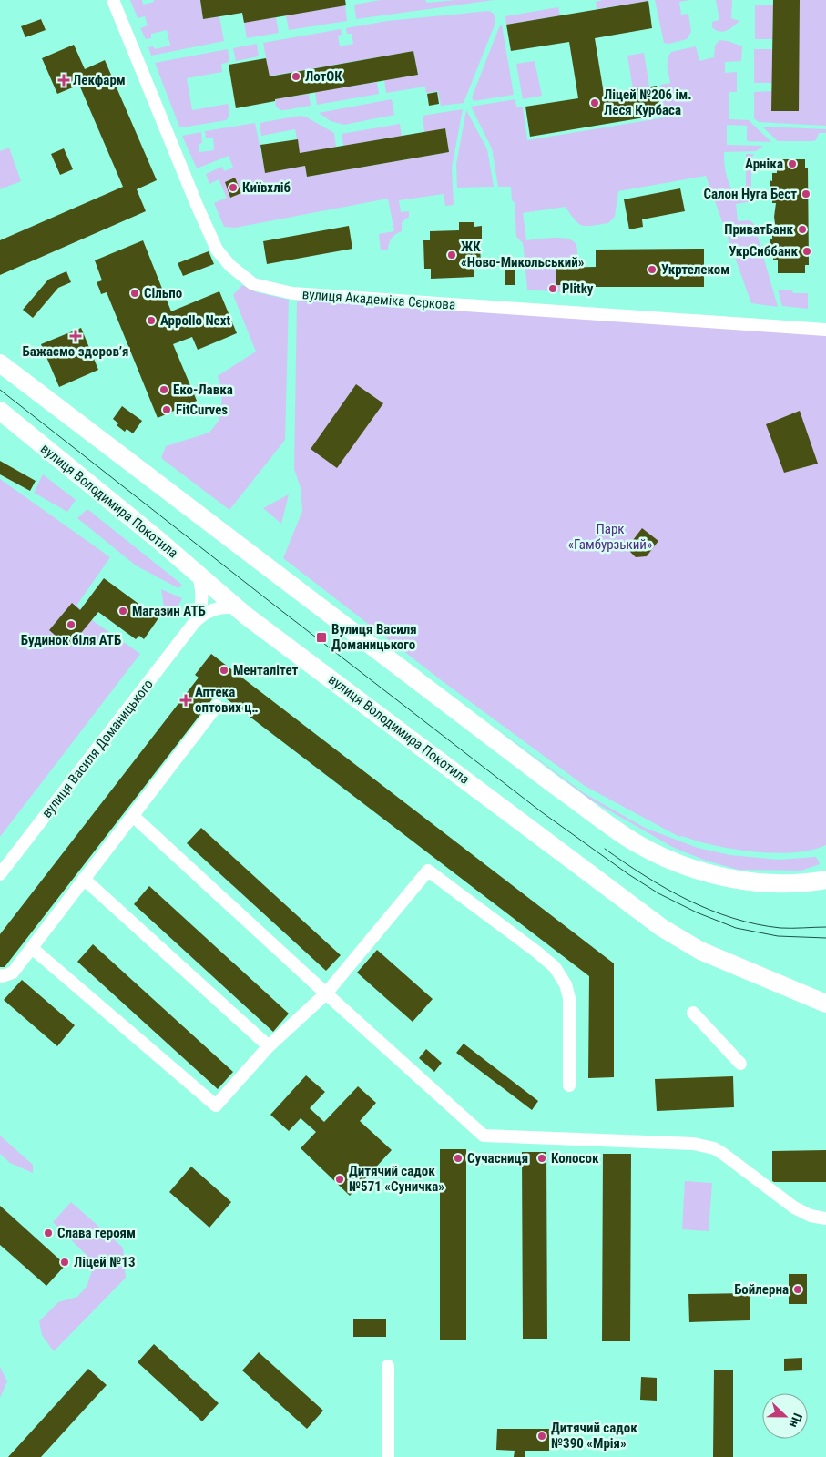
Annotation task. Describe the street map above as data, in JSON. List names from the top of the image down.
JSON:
{
  "streets": {
    "street": ["вулиця Академіка Сєркова", "вулиця Володимира Покотила", "вулиця Василя Доманицького"]
  },
  "crossings": [
    ["вулиця Володимира Покотила", "вулиця Василя Доманицького"]
  ],
  "parks": ["Парк «Гамбурзький»"],
  "places": {
    "other": [
      "ЛотОК",
      "Ліцей №206 ім. Леся Курбаса",
      "Арніка",
      "Київхліб",
      "Салон Нуга Бест",
      "ПриватБанк",
      "УкрСиббанк",
      "ЖК «Ново-Микольський»",
      "Укртелеком",
      "Plitky",
      "Сільпо",
      "Appollo Next",
      "Еко-Лавка",
      "FitCurves",
      "Магазин АТБ",
      "Будинок біля АТБ",
      "Менталітет",
      "Сучасниця",
      "Колосок",
      "Дитячий садок №571 «Суничка»",
      "Слава героям",
      "Ліцей №13",
      "Бойлерна",
      "Дитячий садок №390 «Мрія»"
    ],
    "health": ["Лекфарм", "Бажаємо здоровʼя", "Аптека оптових ц‥"],
    "transit": ["Вулиця Василя Доманицького"]
  },
  "north": "right"
}
